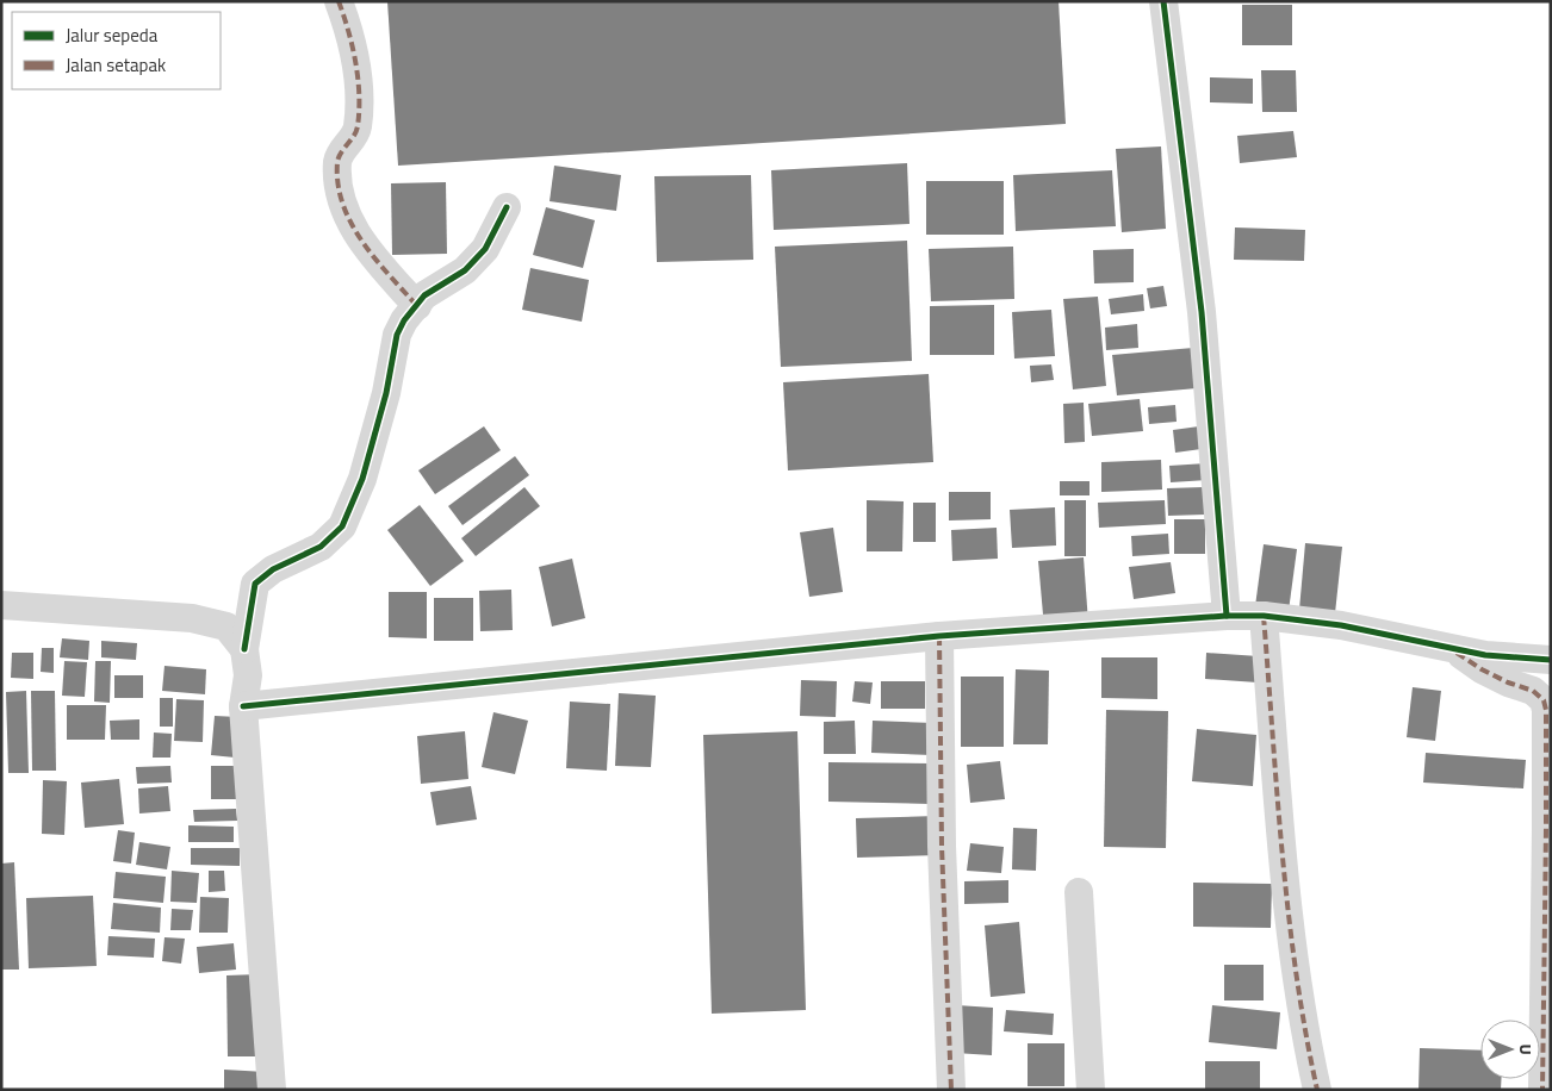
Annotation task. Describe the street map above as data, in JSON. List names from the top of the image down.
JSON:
{
  "legend": ["Jalur sepeda", "Jalan setapak"],
  "north": "right"
}
